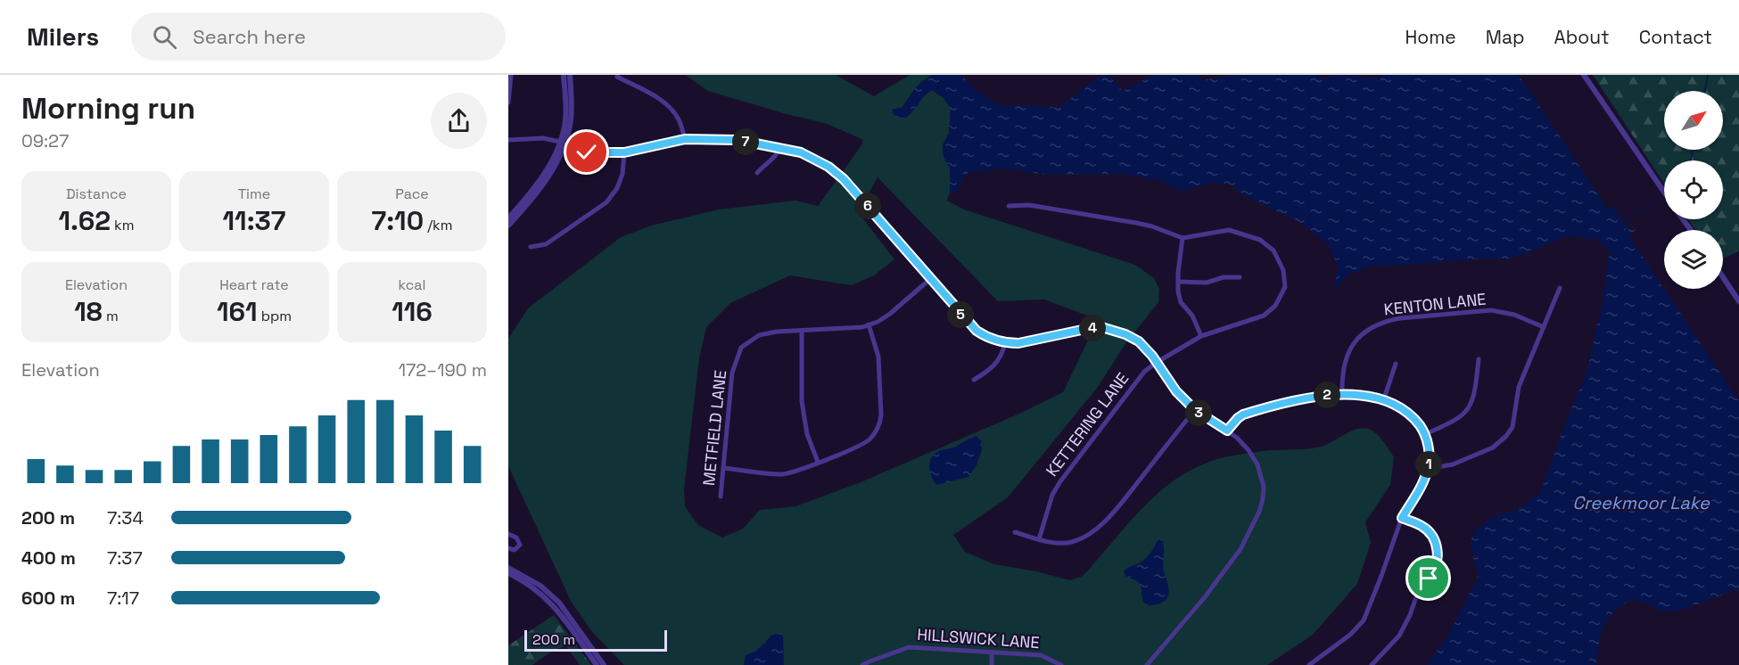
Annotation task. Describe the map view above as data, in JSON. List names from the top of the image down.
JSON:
{
  "streets": {
    "street": [
      "KENTON LANE",
      "KETTERING LANE",
      "METFIELD LANE",
      "HILLSWICK LANE"
    ]
  },
  "water": ["Creekmoor Lake"],
  "scale_bar": "200 m",
  "north": "top right",
  "page": {
    "header": "Milers",
    "search": "Search here",
    "nav": [
      "Home",
      "Map",
      "About",
      "Contact"
    ],
    "heading": ["Morning run", "09:27"],
    "pins": [
      "7",
      "6",
      "5",
      "4",
      "2",
      "3",
      "1"
    ],
    "stats": [
      ["Distance", "1.62 km"],
      ["Time", "11:37"],
      ["Pace", "7:10 /km"],
      ["Elevation", "18 m"],
      ["Heart rate", "161 bpm"],
      ["kcal", "116"]
    ],
    "chart": ["Elevation", "172–190 m"],
    "list": [
      {
        "name": "200 m",
        "note": "7:34"
      },
      {
        "name": "400 m",
        "note": "7:37"
      },
      {
        "name": "600 m",
        "note": "7:17"
      }
    ],
    "scale": "200 m"
  }
}
